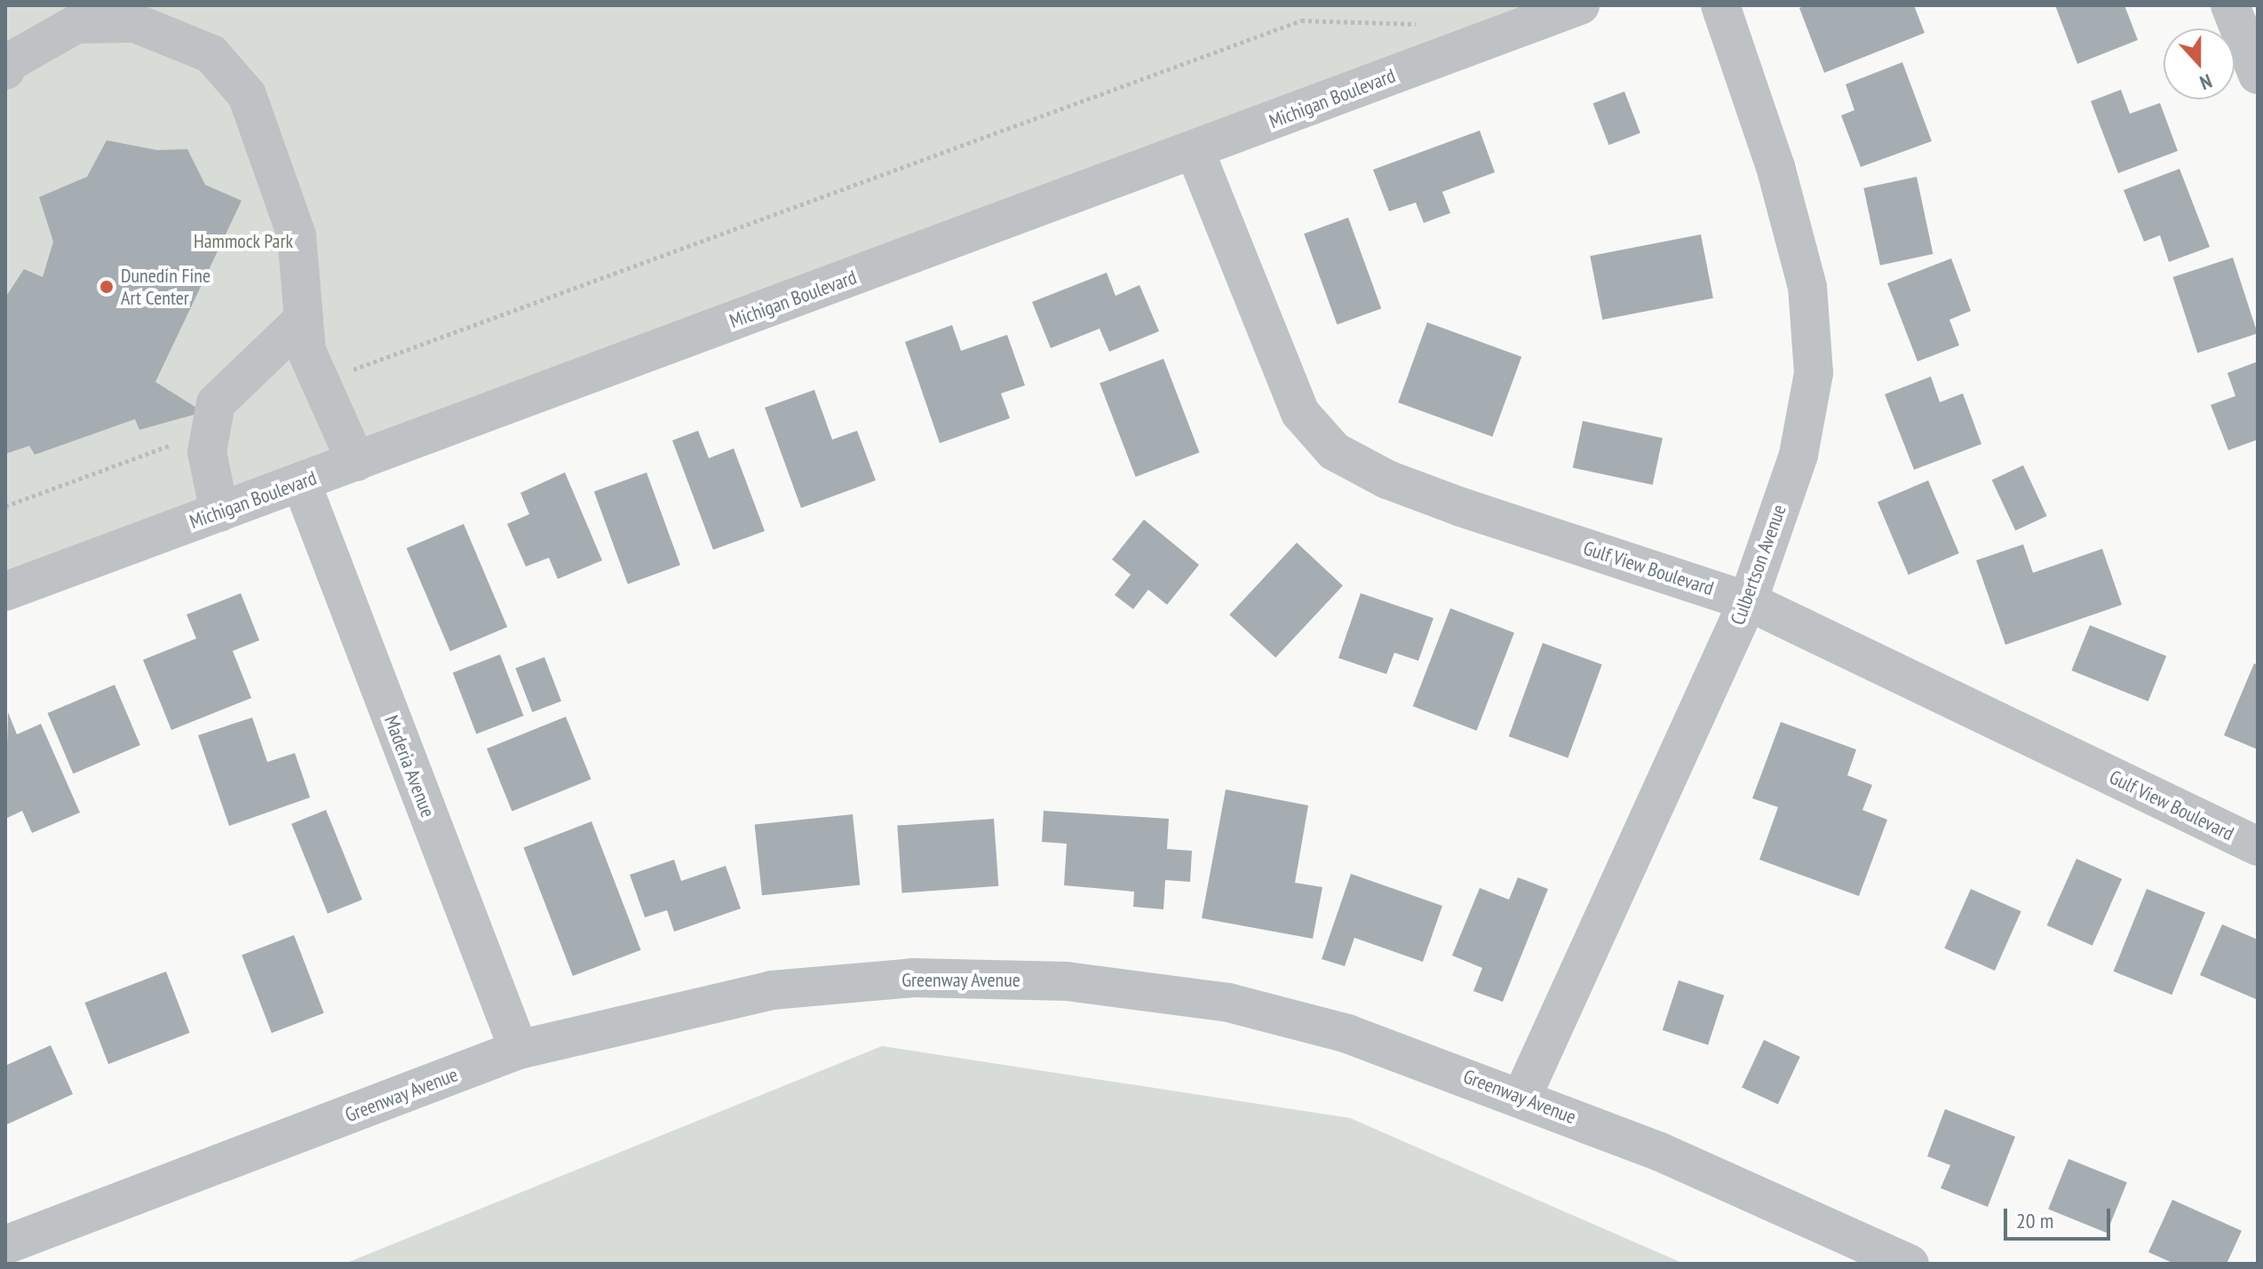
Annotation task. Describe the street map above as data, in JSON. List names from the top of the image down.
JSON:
{
  "streets": {
    "street": [
      "Michigan Boulevard",
      "Culbertson Avenue",
      "Gulf View Boulevard",
      "Maderia Avenue",
      "Greenway Avenue"
    ]
  },
  "crossings": [
    ["Michigan Boulevard", "Gulf View Boulevard"],
    ["Michigan Boulevard", "Maderia Avenue"],
    ["Culbertson Avenue", "Gulf View Boulevard"],
    ["Culbertson Avenue", "Greenway Avenue"],
    ["Maderia Avenue", "Greenway Avenue"]
  ],
  "parks": ["Hammock Park"],
  "places": ["Dunedin Fine Art Center"],
  "scale_bar": "20 m",
  "north": "bottom"
}
